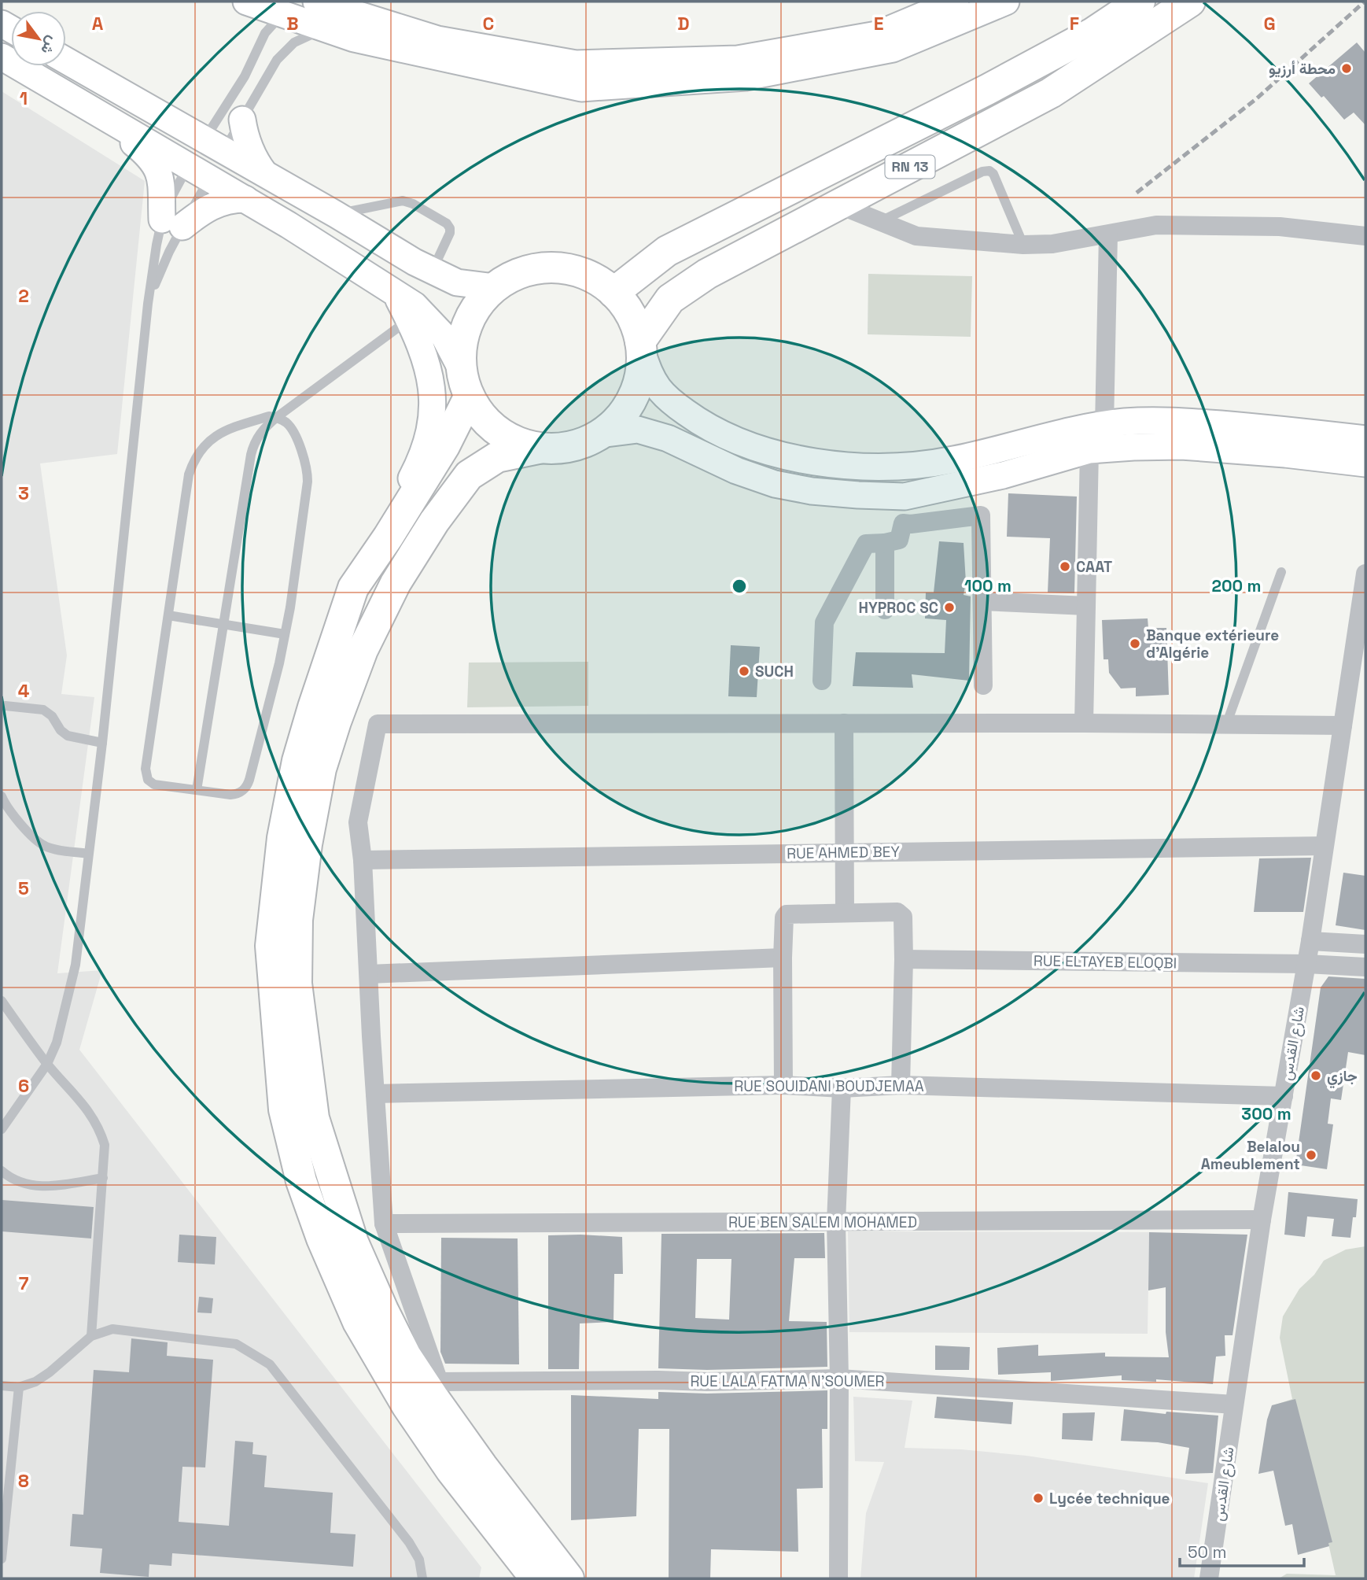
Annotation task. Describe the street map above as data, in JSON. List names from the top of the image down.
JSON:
{
  "streets": {
    "highway": ["RN 13"],
    "street": [
      "RUE AHMED BEY",
      "RUE ELTAYEB ELOQBI",
      "شارع القدس",
      "RUE SOUIDANI BOUDJEMAA",
      "RUE BEN SALEM MOHAMED",
      "RUE LALA FATMA N'SOUMER"
    ]
  },
  "crossings": [
    ["RUE AHMED BEY", "شارع القدس"],
    ["RUE ELTAYEB ELOQBI", "شارع القدس"],
    ["شارع القدس", "RUE SOUIDANI BOUDJEMAA"],
    ["شارع القدس", "RUE BEN SALEM MOHAMED"],
    ["شارع القدس", "RUE LALA FATMA N'SOUMER"],
    ["RUE BEN SALEM MOHAMED", "RUE LALA FATMA N'SOUMER"]
  ],
  "places": [
    "محطة أرزيو",
    "CAAT",
    "HYPROC SC",
    "Banque extérieure d'Algérie",
    "SUCH",
    "جازي",
    "Belalou Ameublement",
    "Lycée technique"
  ],
  "scale_bar": "50 m",
  "north": "bottom right",
  "grid": {
    "columns": [
      "A",
      "B",
      "C",
      "D",
      "E",
      "F",
      "G"
    ],
    "rows": [
      "1",
      "2",
      "3",
      "4",
      "5",
      "6",
      "7",
      "8"
    ]
  },
  "rings": ["100 m", "200 m", "300 m"]
}
